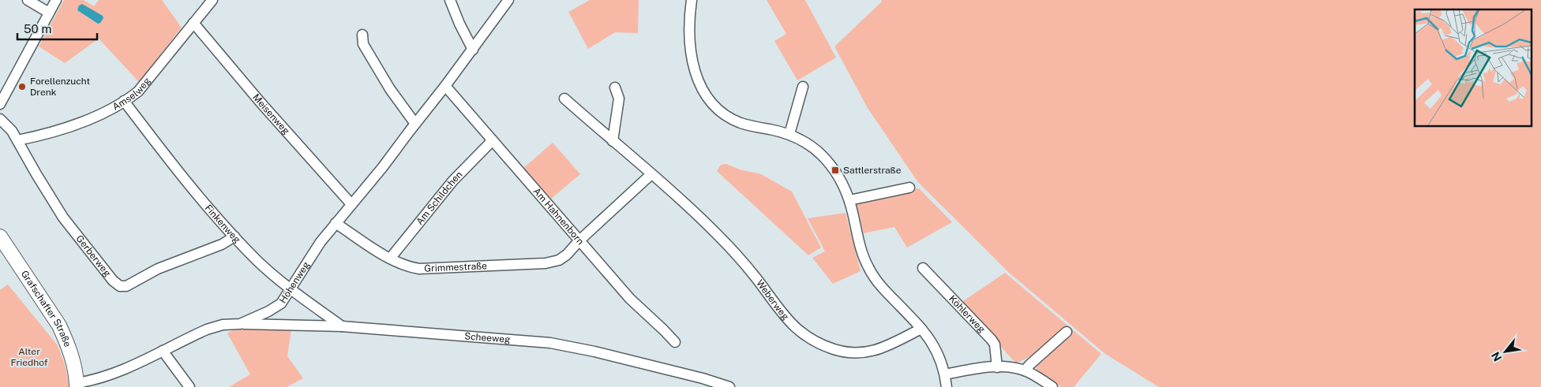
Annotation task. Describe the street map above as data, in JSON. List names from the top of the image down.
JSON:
{
  "streets": {
    "street": [
      "Amselweg",
      "Meisenweg",
      "Am Schildchen",
      "Am Hahnenborn",
      "Finkenweg",
      "Gerberweg",
      "Grimmestraße",
      "Höhenweg",
      "Weberweg",
      "Grafschafter Straße",
      "Köhlerweg",
      "Scheeweg"
    ]
  },
  "crossings": [
    ["Amselweg", "Meisenweg"],
    ["Amselweg", "Finkenweg"],
    ["Amselweg", "Gerberweg"],
    ["Meisenweg", "Höhenweg"],
    ["Am Schildchen", "Am Hahnenborn"],
    ["Am Schildchen", "Grimmestraße"],
    ["Am Hahnenborn", "Grimmestraße"],
    ["Am Hahnenborn", "Höhenweg"],
    ["Finkenweg", "Gerberweg"],
    ["Finkenweg", "Höhenweg"],
    ["Finkenweg", "Scheeweg"],
    ["Grimmestraße", "Höhenweg"],
    ["Höhenweg", "Grafschafter Straße"],
    ["Höhenweg", "Scheeweg"]
  ],
  "parks": ["Alter Friedhof"],
  "places": {
    "other": ["Forellenzucht Drenk"],
    "transit": ["Sattlerstraße"]
  },
  "scale_bar": "50 m",
  "north": "bottom left"
}
